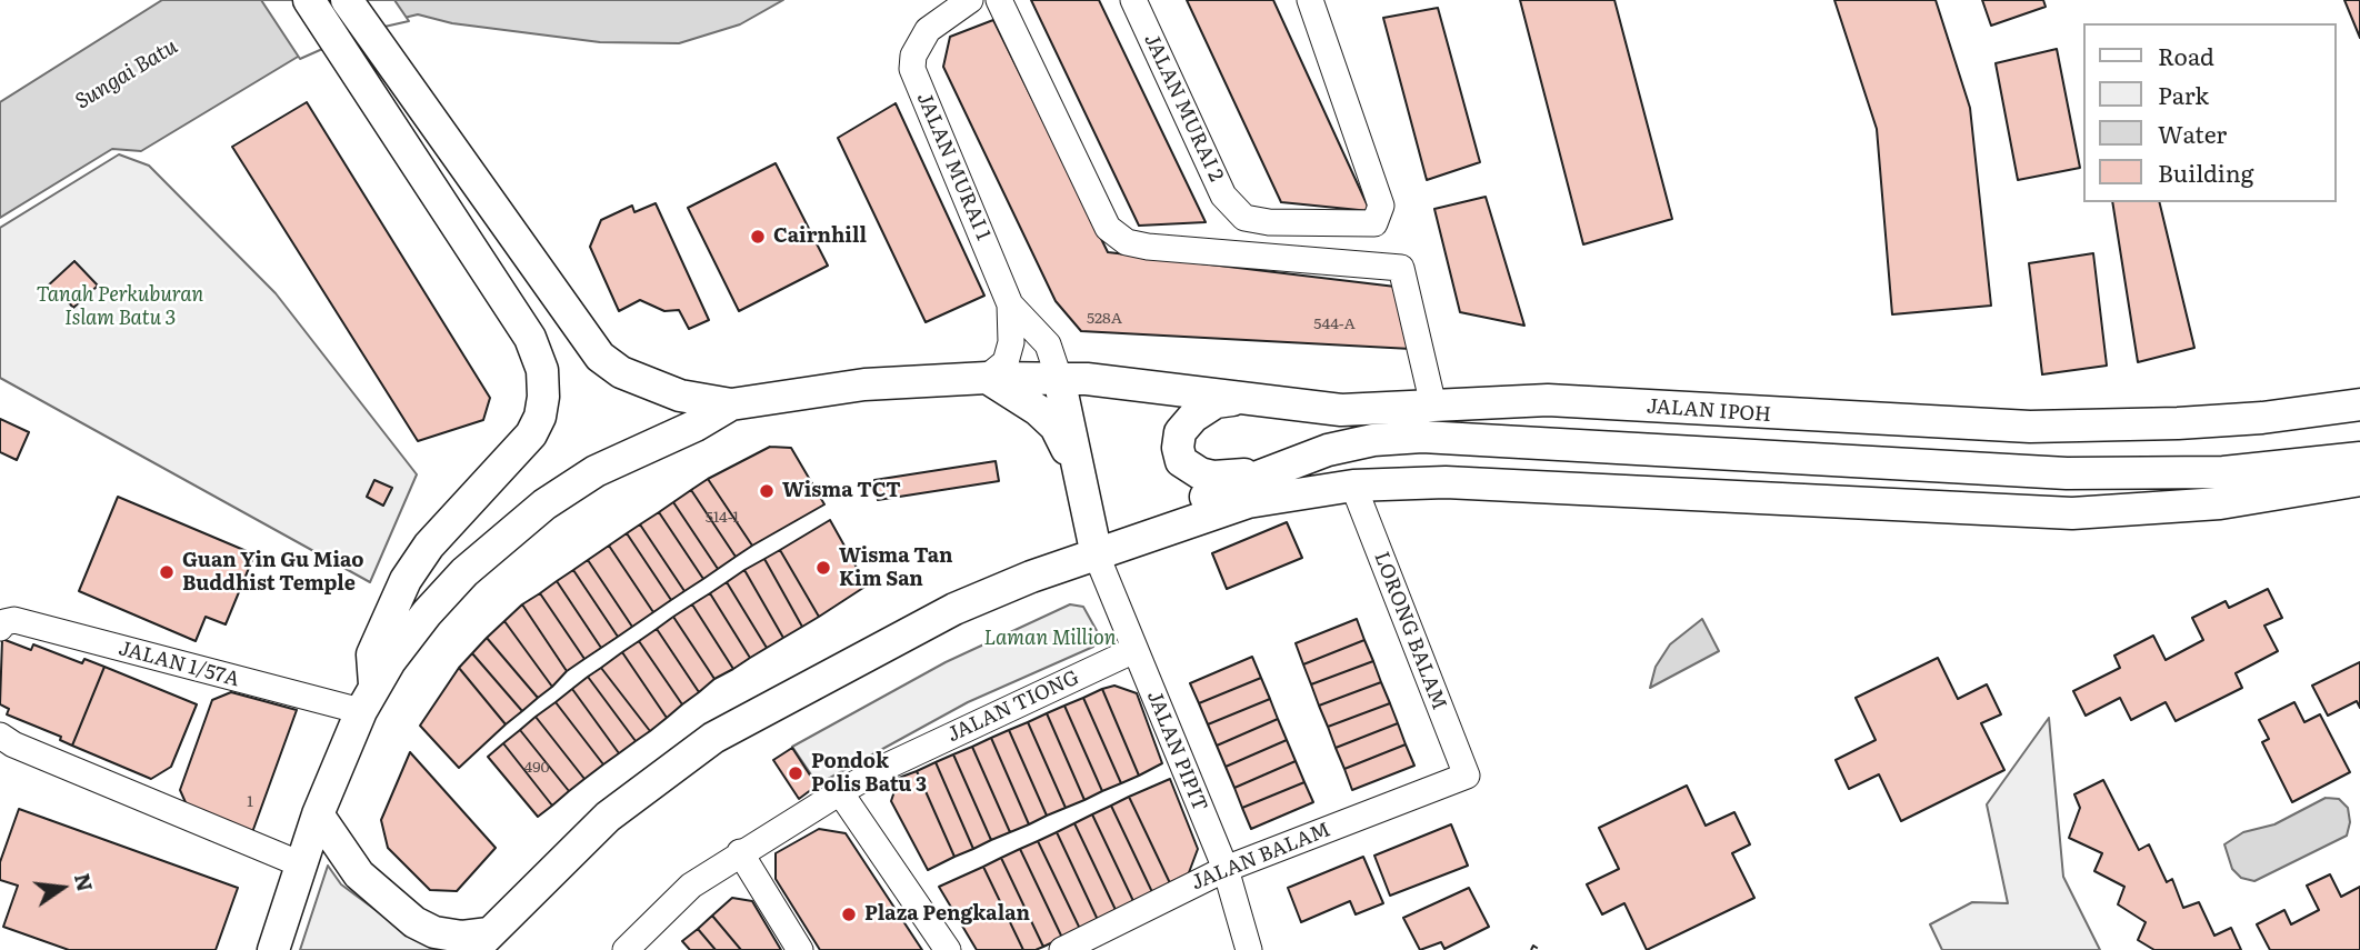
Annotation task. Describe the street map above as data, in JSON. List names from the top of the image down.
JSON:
{
  "streets": {
    "main road": ["JALAN IPOH"],
    "street": [
      "JALAN MURAI 2",
      "JALAN MURAI 1",
      "LORONG BALAM",
      "JALAN 1/57A",
      "JALAN TIONG",
      "JALAN PIPIT",
      "JALAN BALAM"
    ]
  },
  "crossings": [
    ["JALAN MURAI 1", "JALAN IPOH"],
    ["JALAN IPOH", "JALAN PIPIT"],
    ["LORONG BALAM", "JALAN BALAM"],
    ["JALAN TIONG", "JALAN PIPIT"],
    ["JALAN PIPIT", "JALAN BALAM"]
  ],
  "water": ["Sungai Batu"],
  "parks": ["Tanah Perkuburan Islam Batu 3", "Laman Million"],
  "places": [
    "Cairnhill",
    "Wisma TCT",
    "Wisma Tan Kim San",
    "Guan Yin Gu Miao Buddhist Temple",
    "Pondok Polis Batu 3",
    "Plaza Pengkalan"
  ],
  "house_numbers": [
    "528A",
    "544-A",
    "514-1",
    "490",
    "1"
  ],
  "legend": [
    "Road",
    "Park",
    "Water",
    "Building"
  ],
  "north": "right"
}
